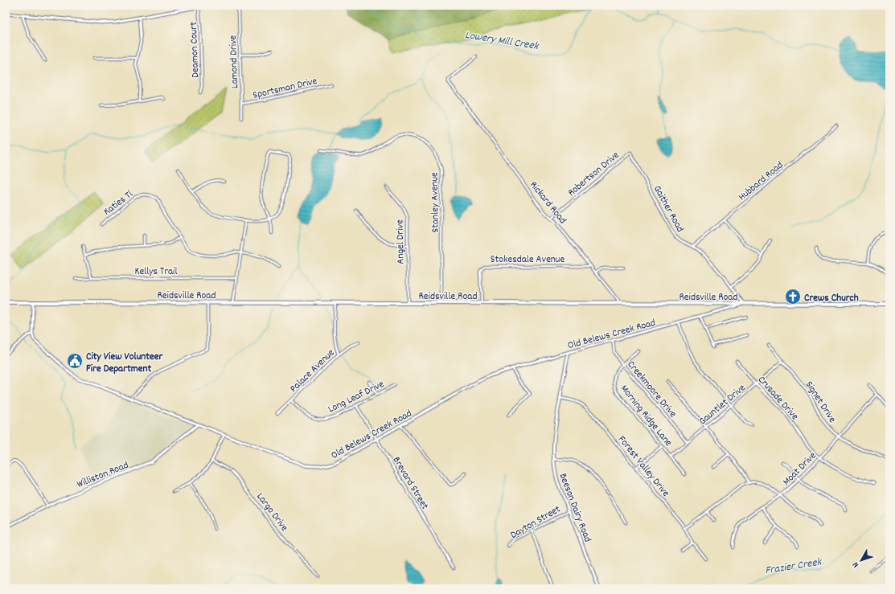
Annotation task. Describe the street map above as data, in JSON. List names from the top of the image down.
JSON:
{
  "streets": {
    "highway": ["Reidsville Road"],
    "street": [
      "Deamon Court",
      "Lamond Drive",
      "Sportsman Drive",
      "Robertson Drive",
      "Hubbard Road",
      "Katies Tl",
      "Rickard Road",
      "Stanley Avenue",
      "Gaither Road",
      "Angel Drive",
      "Stokesdale Avenue",
      "Kellys Trail",
      "Old Belews Creek Road",
      "Palace Avenue",
      "Creekmoore Drive",
      "Long Leaf Drive",
      "Crusade Drive",
      "Signet Drive",
      "Gauntlet Drive",
      "Morning Ridge Lane",
      "Forest Valley Drive",
      "Moat Drive",
      "Williston Road",
      "Brevard Street",
      "Beeson Dairy Road",
      "Largo Drive",
      "Dayton Street"
    ]
  },
  "crossings": [
    ["Lamond Drive", "Sportsman Drive"],
    ["Robertson Drive", "Rickard Road"],
    ["Robertson Drive", "Gaither Road"],
    ["Hubbard Road", "Gaither Road"],
    ["Rickard Road", "Stokesdale Avenue"],
    ["Rickard Road", "Reidsville Road"],
    ["Stanley Avenue", "Reidsville Road"],
    ["Gaither Road", "Reidsville Road"],
    ["Gaither Road", "Old Belews Creek Road"],
    ["Angel Drive", "Reidsville Road"],
    ["Stokesdale Avenue", "Reidsville Road"],
    ["Reidsville Road", "Old Belews Creek Road"],
    ["Old Belews Creek Road", "Creekmoore Drive"],
    ["Old Belews Creek Road", "Williston Road"],
    ["Old Belews Creek Road", "Brevard Street"],
    ["Old Belews Creek Road", "Beeson Dairy Road"],
    ["Palace Avenue", "Long Leaf Drive"],
    ["Creekmoore Drive", "Gauntlet Drive"],
    ["Creekmoore Drive", "Morning Ridge Lane"],
    ["Long Leaf Drive", "Brevard Street"],
    ["Crusade Drive", "Gauntlet Drive"],
    ["Crusade Drive", "Moat Drive"],
    ["Signet Drive", "Gauntlet Drive"],
    ["Signet Drive", "Moat Drive"],
    ["Gauntlet Drive", "Morning Ridge Lane"],
    ["Forest Valley Drive", "Beeson Dairy Road"],
    ["Beeson Dairy Road", "Dayton Street"]
  ],
  "water": ["Lowery Mill Creek", "Frazier Creek"],
  "places": {
    "church": ["Crews Church"],
    "public building": ["City View Volunteer Fire Department"]
  },
  "north": "bottom left"
}
